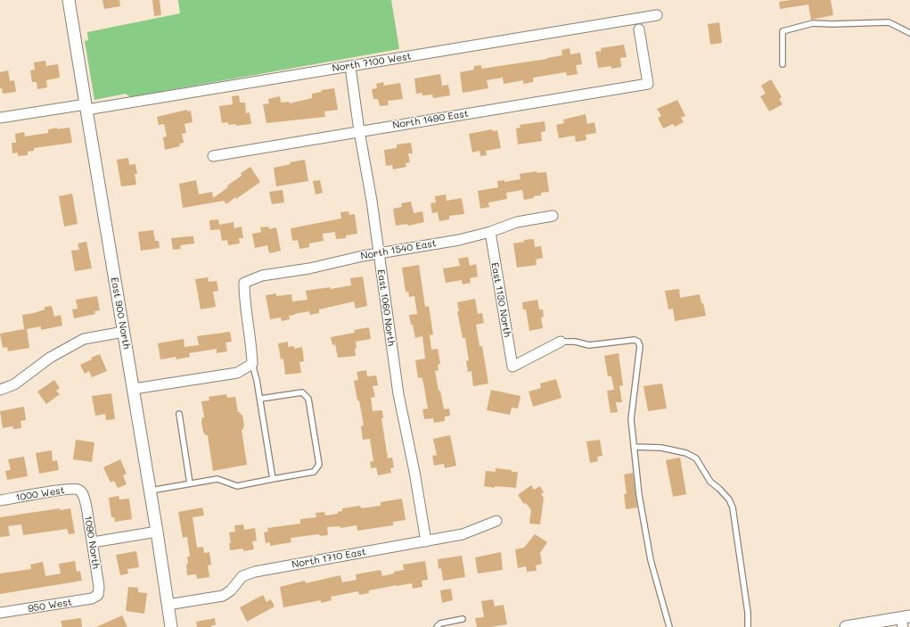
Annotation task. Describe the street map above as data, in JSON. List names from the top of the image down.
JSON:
{
  "streets": {
    "street": [
      "North 7100 West",
      "North 1490 East",
      "North 1540 East",
      "East 1130 North",
      "East 1060 North",
      "East 900 North",
      "1000 West",
      "1090 North",
      "North 1710 East",
      "950 West"
    ]
  },
  "crossings": [
    ["North 7100 West", "East 900 North"],
    ["North 1490 East", "East 1060 North"],
    ["North 1540 East", "East 1130 North"],
    ["North 1540 East", "East 1060 North"],
    ["East 1060 North", "North 1710 East"],
    ["East 900 North", "North 1710 East"],
    ["1000 West", "1090 North"],
    ["1090 North", "950 West"]
  ]
}
